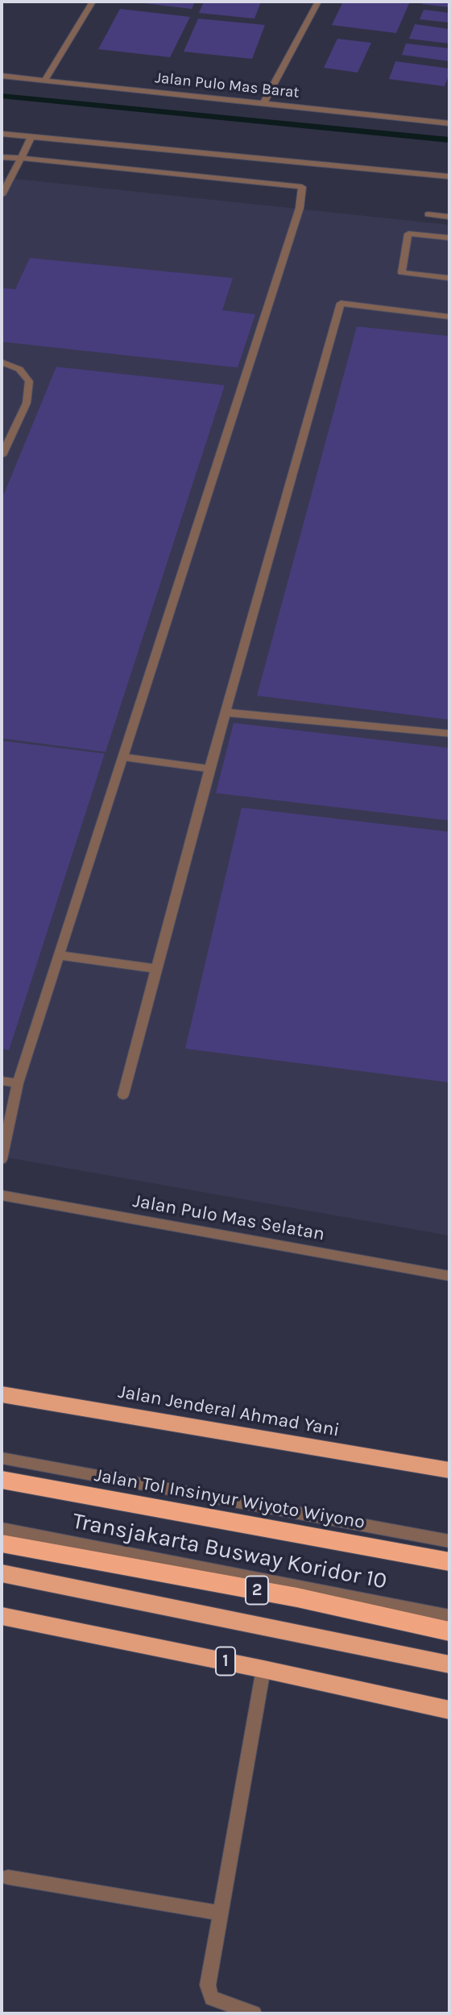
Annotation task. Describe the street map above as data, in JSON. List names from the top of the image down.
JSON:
{
  "streets": {
    "highway": [
      "Jalan Jenderal Ahmad Yani",
      "Jalan Tol Insinyur Wiyoto Wiyono",
      "2",
      "1"
    ],
    "street": ["Jalan Pulo Mas Barat", "Jalan Pulo Mas Selatan", "Transjakarta Busway Koridor 10"]
  }
}
